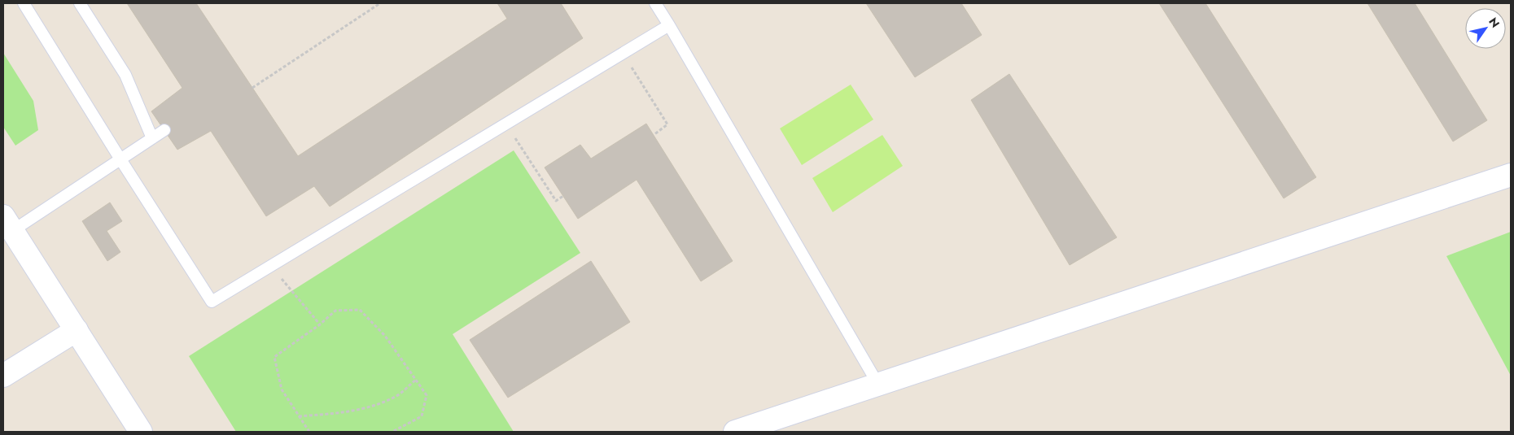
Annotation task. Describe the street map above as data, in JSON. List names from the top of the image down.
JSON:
{
  "north": "top right"
}
